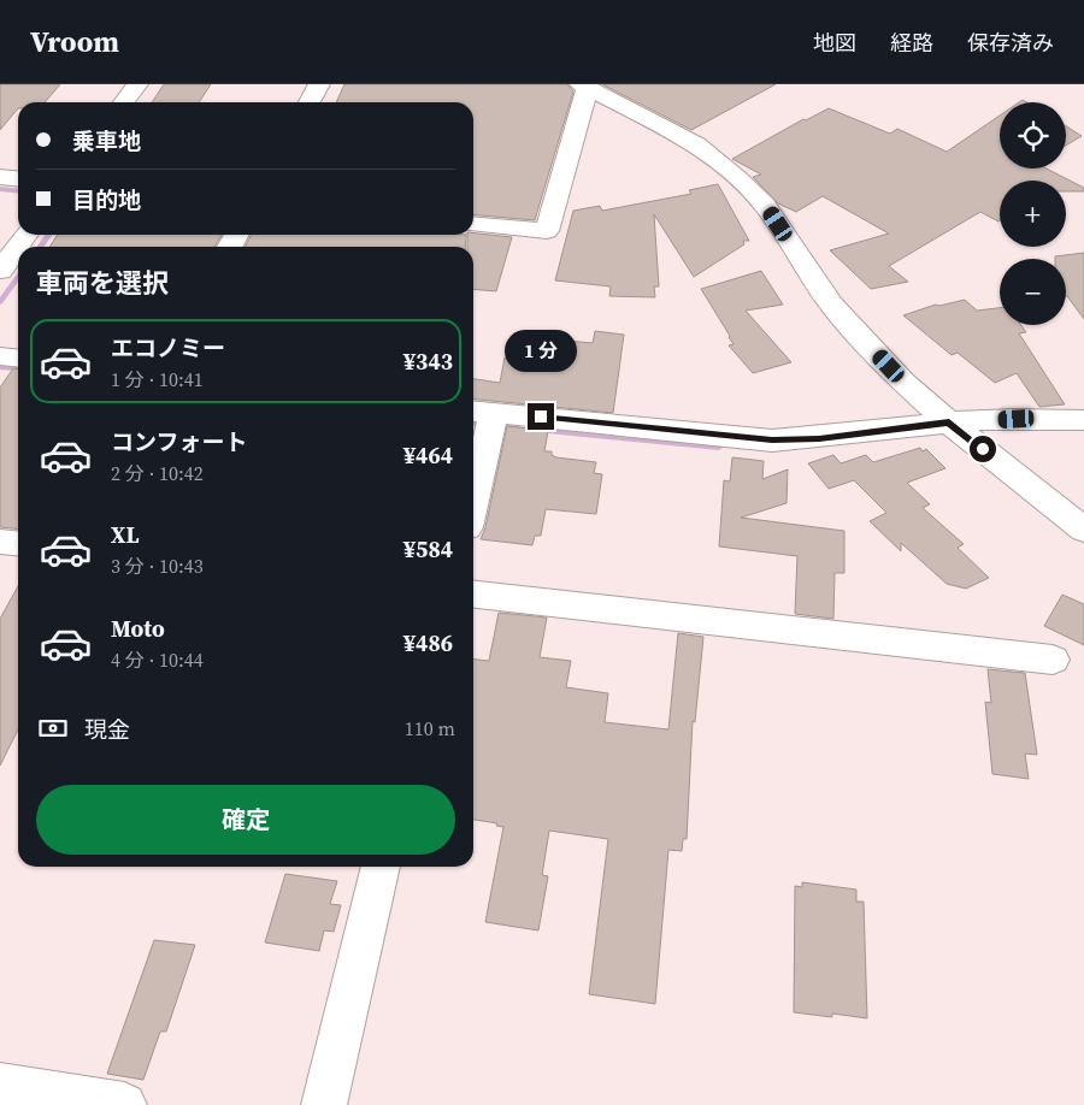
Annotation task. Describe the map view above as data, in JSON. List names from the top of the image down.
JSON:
{
  "page": {
    "header": "Vroom",
    "nav": ["地図", "経路", "保存済み"],
    "map_buttons": ["+", "−"],
    "banner": ["乗車地", "目的地"],
    "heading": "車両を選択",
    "list": [
      {
        "name": "エコノミー",
        "note": "1 分 · 10:41",
        "value": "¥343"
      },
      {
        "name": "コンフォート",
        "note": "2 分 · 10:42",
        "value": "¥464"
      },
      {
        "name": "XL",
        "note": "3 分 · 10:43",
        "value": "¥584"
      },
      {
        "name": "Moto",
        "note": "4 分 · 10:44",
        "value": "¥486"
      }
    ],
    "bubble": "1 分",
    "pay": ["現金", "110 m"],
    "buttons": "確定"
  }
}
